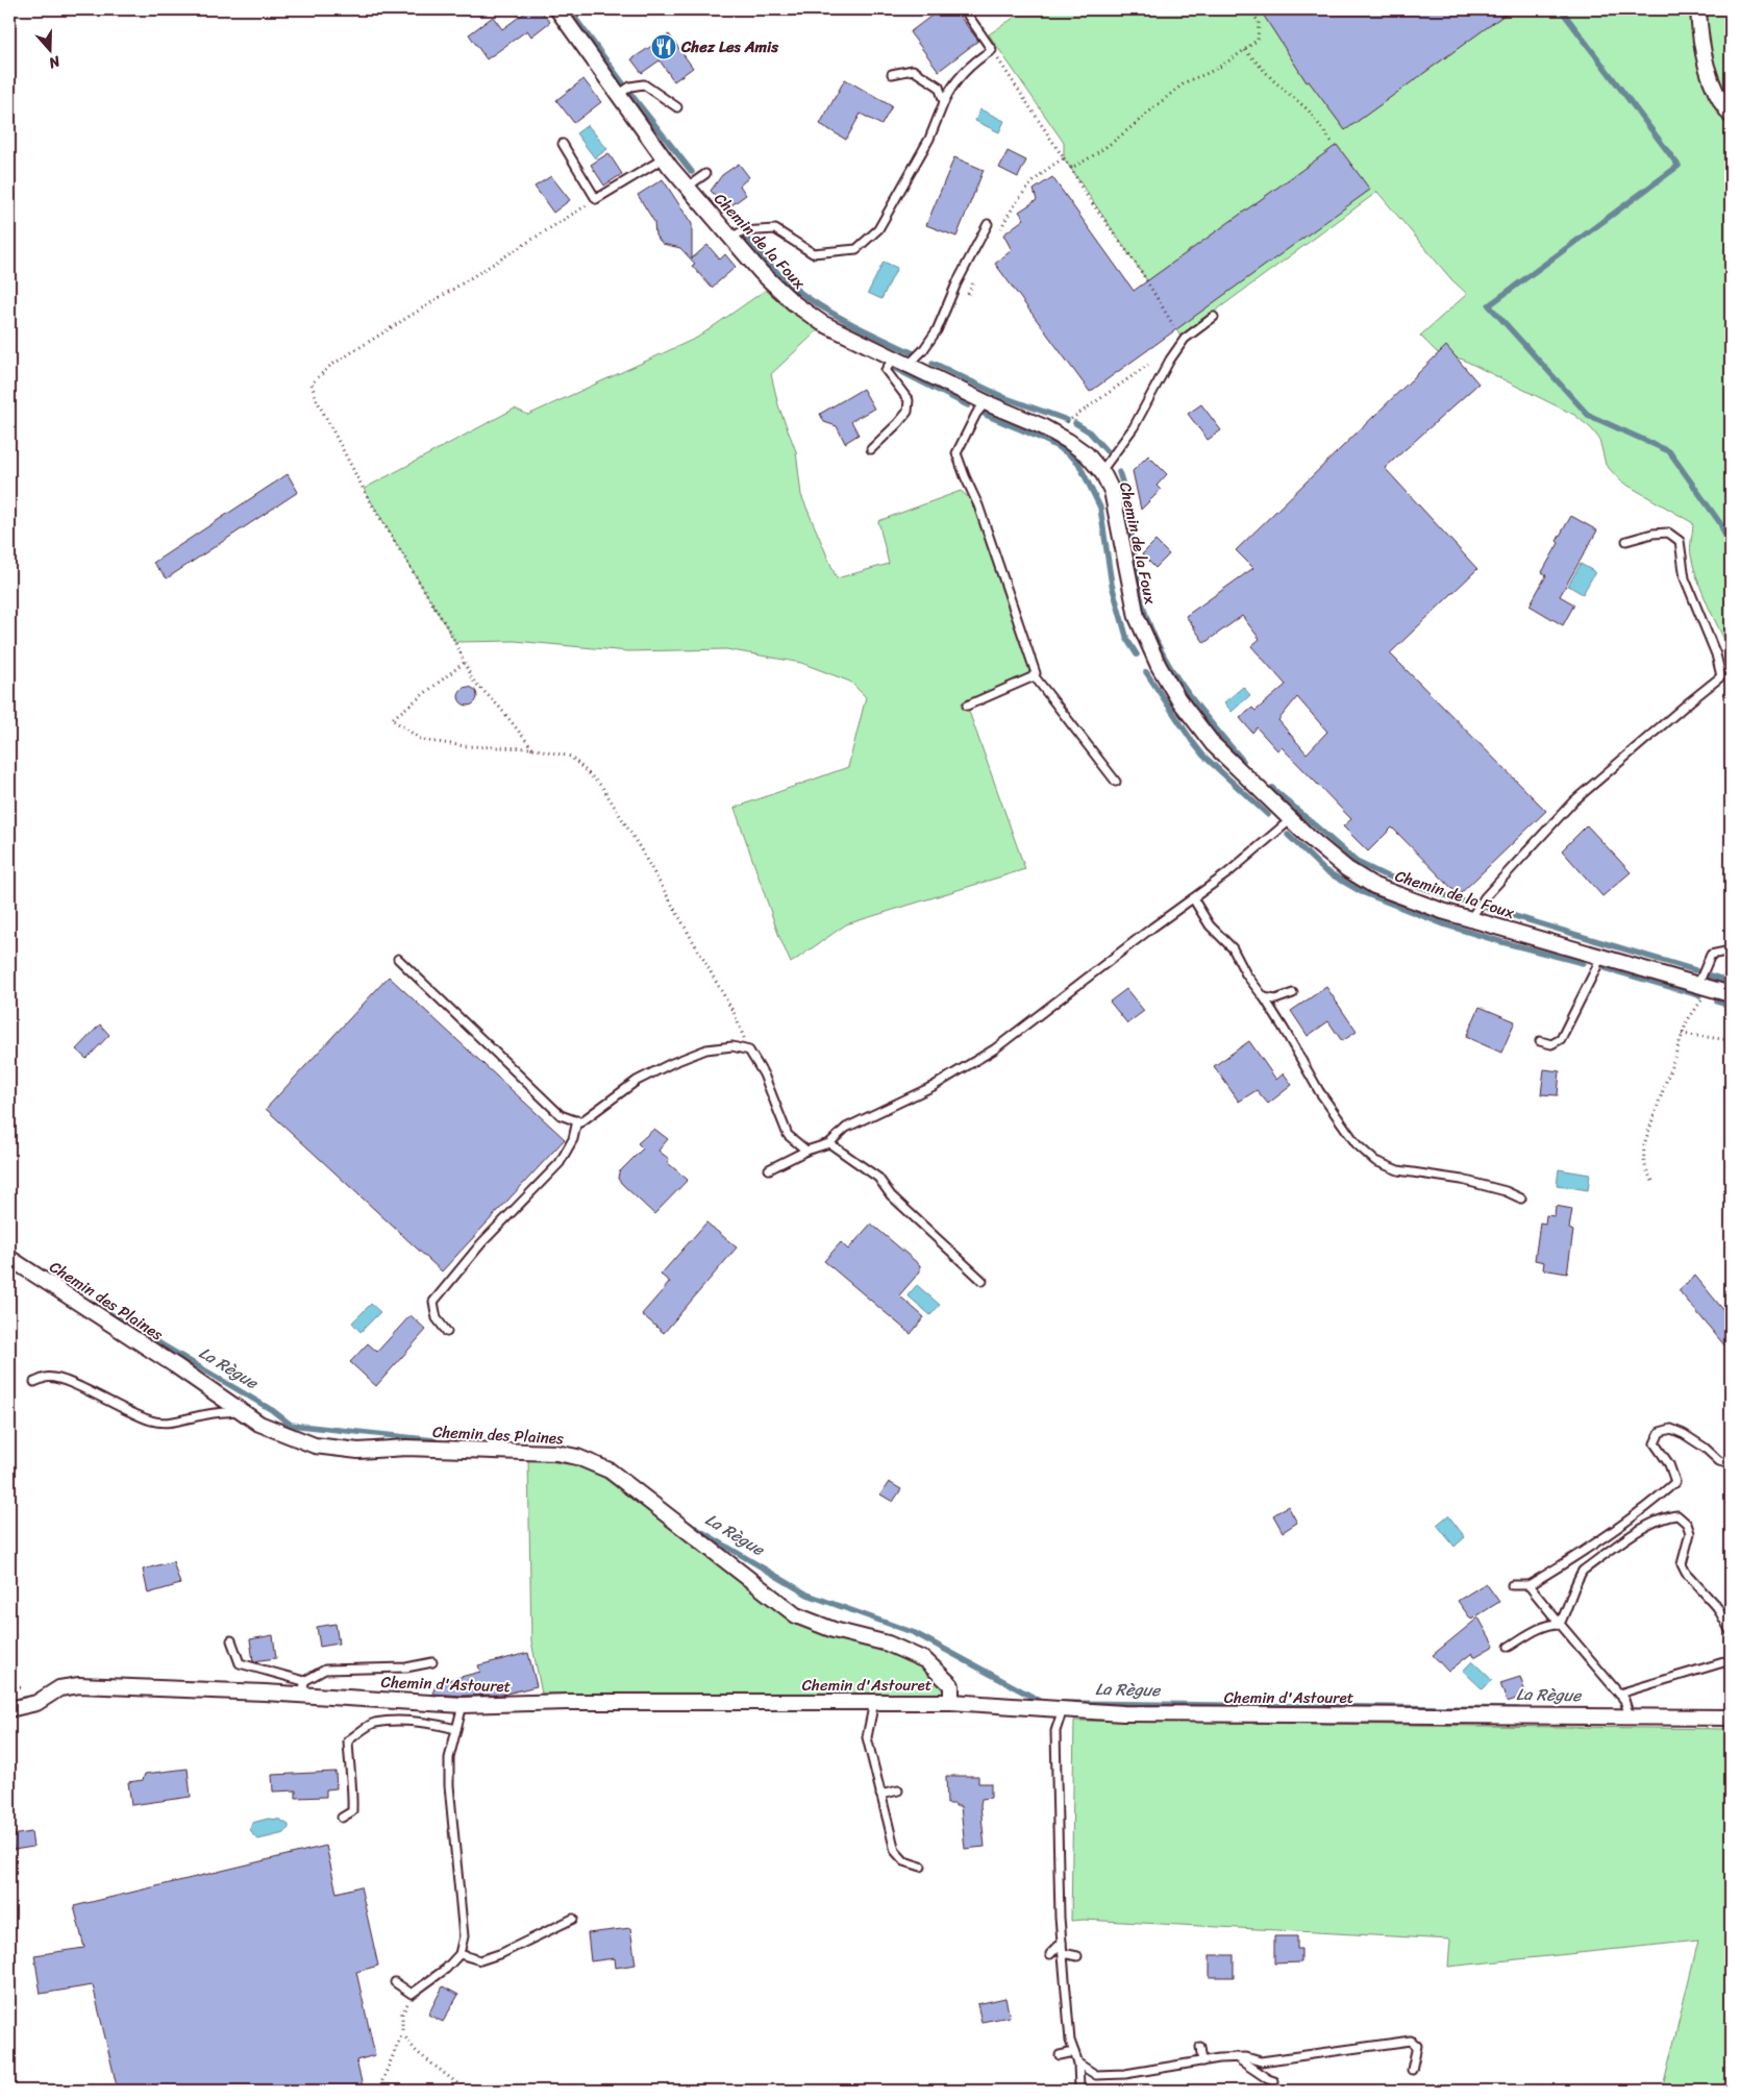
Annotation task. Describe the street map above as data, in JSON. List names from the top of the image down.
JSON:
{
  "streets": {
    "street": ["Chemin de la Foux", "Chemin des Plaines", "Chemin d'Astouret"]
  },
  "crossings": [
    ["Chemin des Plaines", "Chemin d'Astouret"]
  ],
  "water": ["La Règue"],
  "places": {
    "restaurant": ["Chez Les Amis"]
  },
  "north": "bottom"
}
